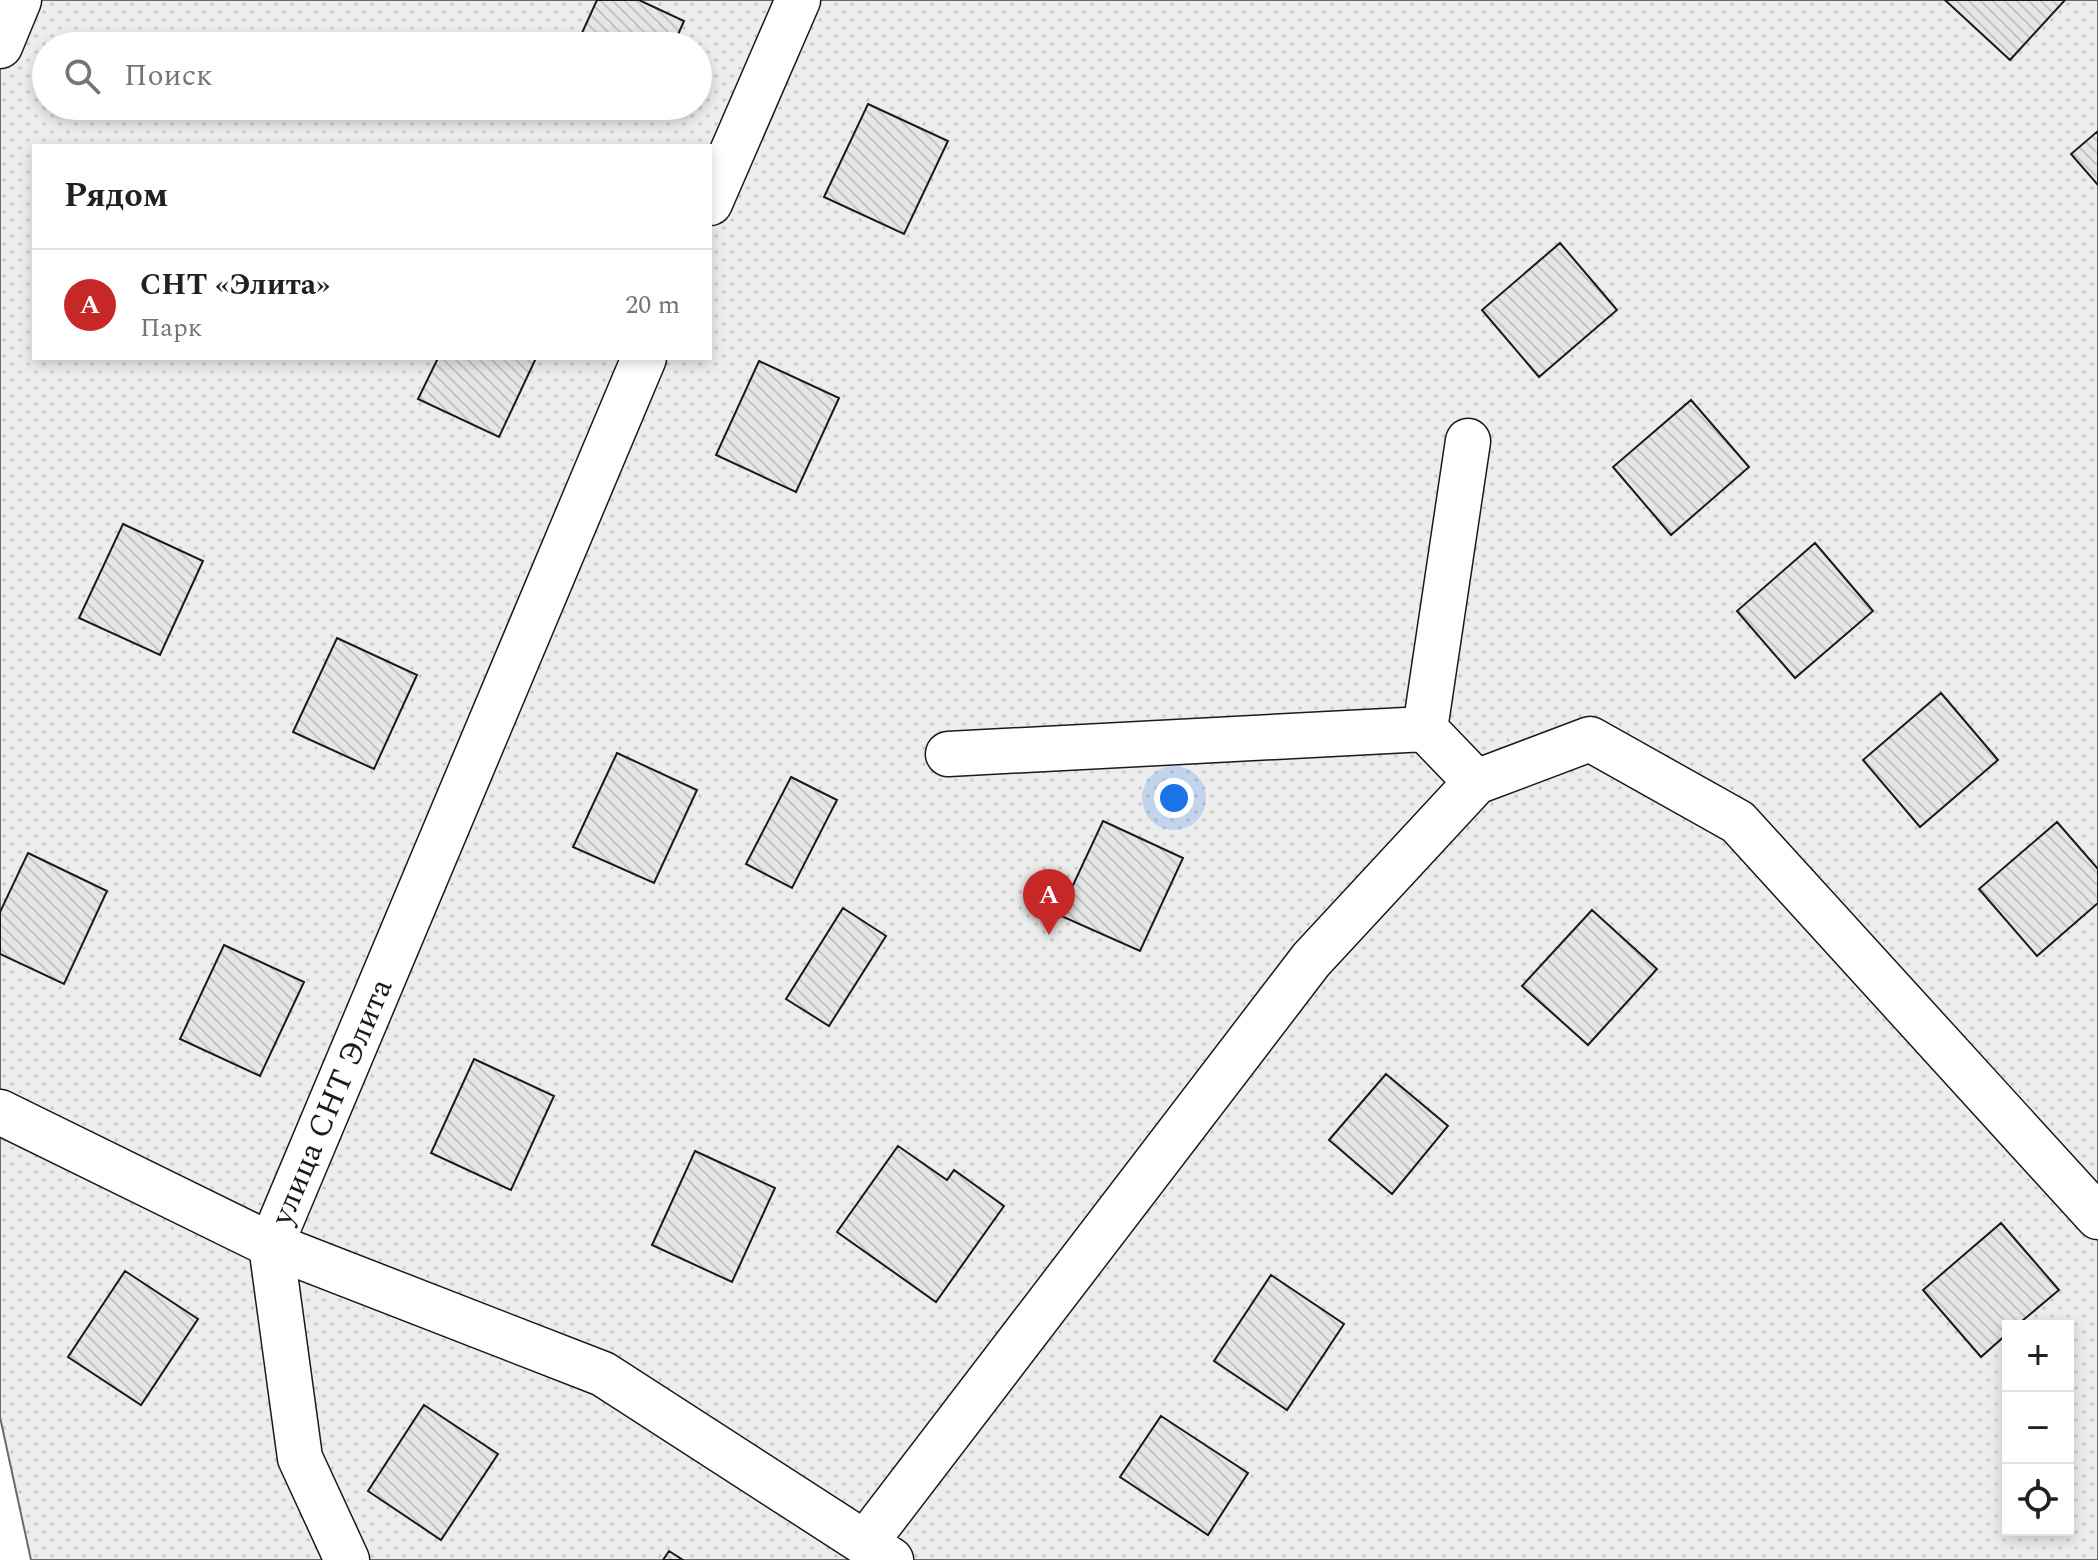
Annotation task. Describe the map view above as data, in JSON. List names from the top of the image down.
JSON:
{
  "streets": {
    "street": ["улица СНТ Элита"]
  },
  "page": {
    "search": "Поиск",
    "heading": "Рядом",
    "list": [
      {
        "mark": "A",
        "name": "СНТ «Элита»",
        "note": "Парк",
        "value": "20 m"
      }
    ],
    "pins": "A",
    "map_buttons": ["+", "−"]
  }
}
